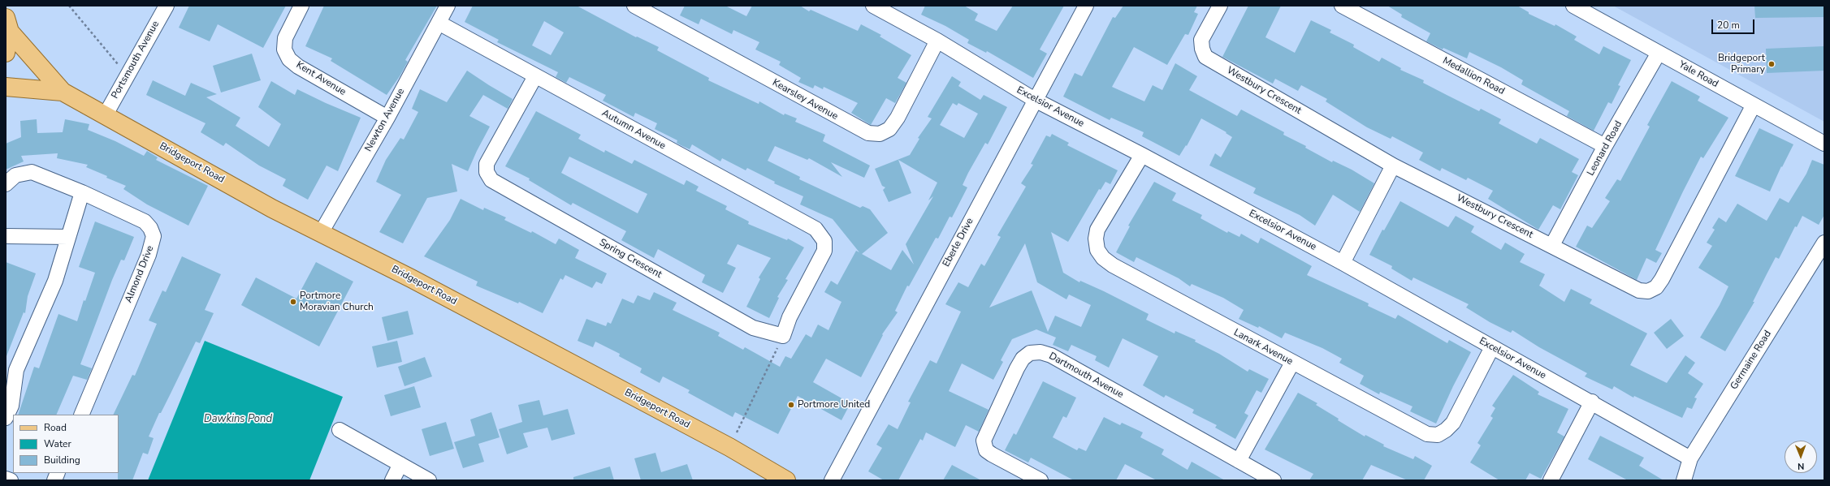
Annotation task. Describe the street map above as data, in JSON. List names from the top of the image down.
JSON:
{
  "streets": {
    "main road": ["Bridgeport Road"],
    "street": [
      "Portsmouth Avenue",
      "Yale Road",
      "Medallion Road",
      "Kent Avenue",
      "Westbury Crescent",
      "Kearsley Avenue",
      "Excelsior Avenue",
      "Newton Avenue",
      "Autumn Avenue",
      "Leonard Road",
      "Eberle Drive",
      "Spring Crescent",
      "Almond Drive",
      "Lanark Avenue",
      "Germaine Road",
      "Dartmouth Avenue"
    ]
  },
  "crossings": [
    ["Portsmouth Avenue", "Bridgeport Road"],
    ["Yale Road", "Westbury Crescent"],
    ["Yale Road", "Leonard Road"],
    ["Medallion Road", "Leonard Road"],
    ["Kent Avenue", "Newton Avenue"],
    ["Westbury Crescent", "Leonard Road"],
    ["Kearsley Avenue", "Excelsior Avenue"],
    ["Excelsior Avenue", "Eberle Drive"],
    ["Excelsior Avenue", "Lanark Avenue"],
    ["Excelsior Avenue", "Germaine Road"],
    ["Newton Avenue", "Autumn Avenue"],
    ["Newton Avenue", "Bridgeport Road"],
    ["Autumn Avenue", "Spring Crescent"]
  ],
  "water": ["Dawkins Pond"],
  "places": ["Bridgeport Primary", "Portmore Moravian Church", "Portmore United"],
  "legend": ["Road", "Water", "Building"],
  "scale_bar": "20 m",
  "north": "bottom"
}
